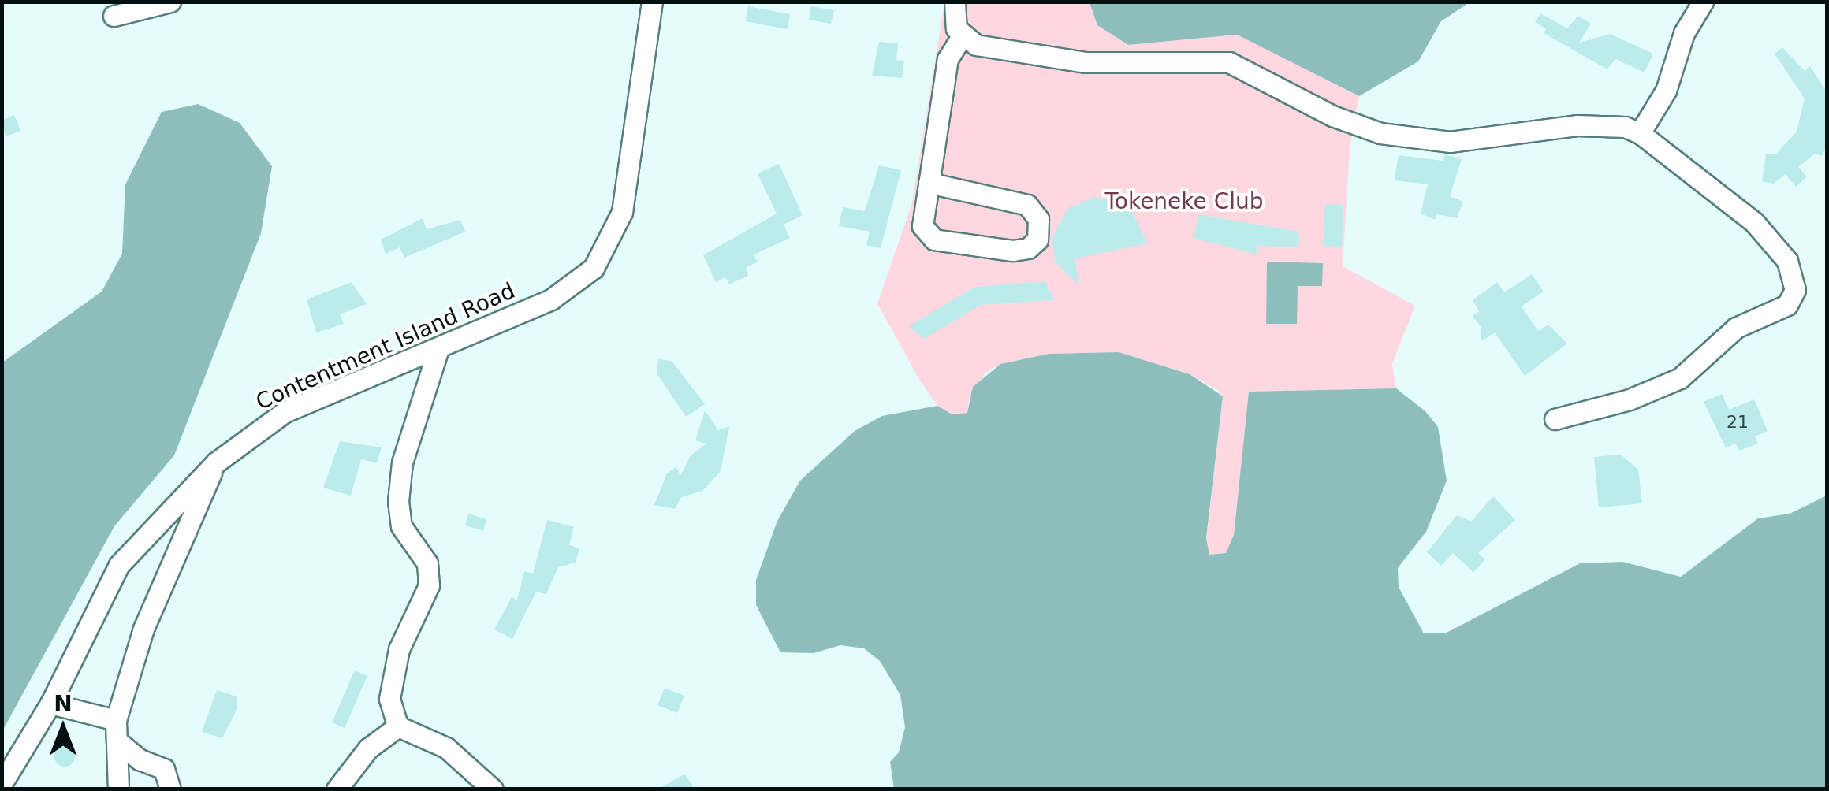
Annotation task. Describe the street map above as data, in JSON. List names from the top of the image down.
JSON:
{
  "streets": {
    "street": ["Contentment Island Road"]
  },
  "parks": ["Tokeneke Club"],
  "house_numbers": ["21"],
  "north": "top"
}
